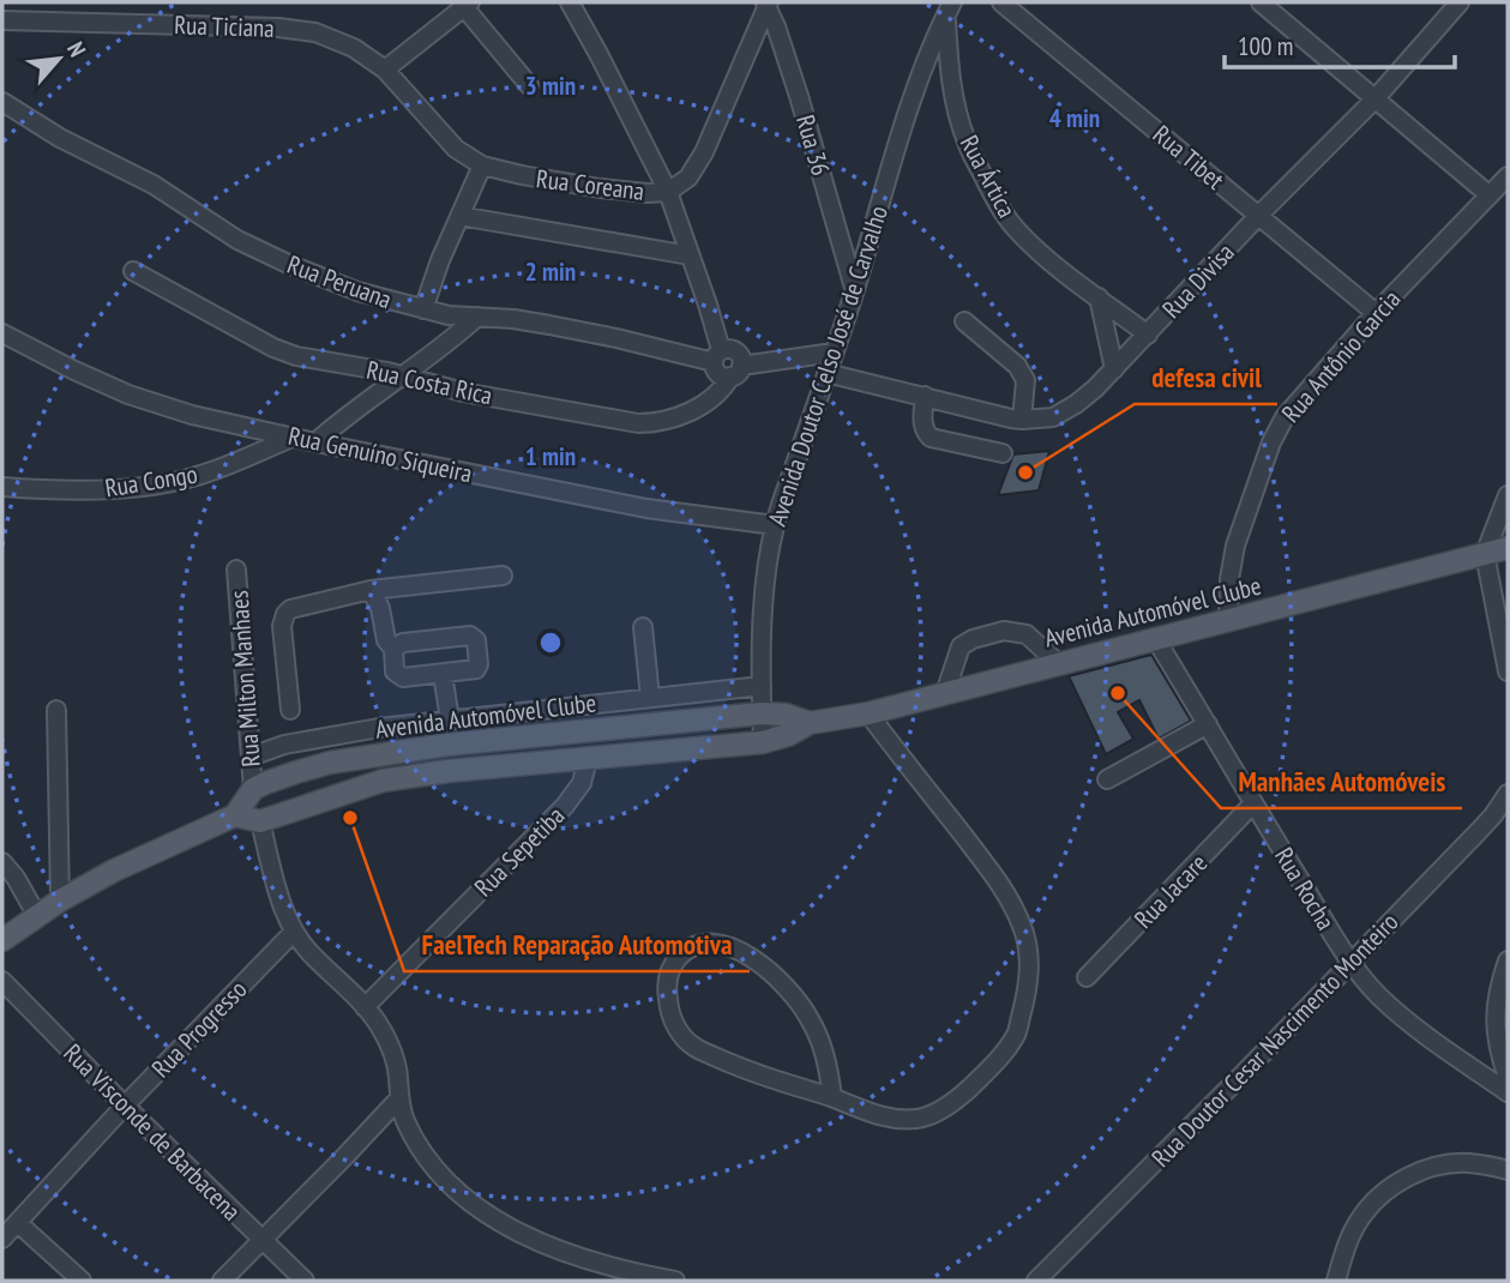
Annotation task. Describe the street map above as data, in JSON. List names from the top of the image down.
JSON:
{
  "streets": {
    "main road": ["Avenida Automóvel Clube"],
    "street": [
      "Rua Ticiana",
      "Rua 36",
      "Rua Tibet",
      "Rua Ártica",
      "Rua Coreana",
      "Rua Divisa",
      "Rua Peruana",
      "Rua Antônio Garcia",
      "Avenida Doutor Celso José de Carvalho",
      "Rua Costa Rica",
      "Rua Genuíno Siqueira",
      "Rua Congo",
      "Rua Milton Manhaes",
      "Rua Sepetiba",
      "Rua Rocha",
      "Rua Jacare",
      "Rua Progresso",
      "Rua Doutor Cesar Nascimento Monteiro",
      "Rua Visconde de Barbacena"
    ]
  },
  "crossings": [
    ["Rua Ticiana", "Rua Coreana"],
    ["Rua 36", "Rua Coreana"],
    ["Rua 36", "Avenida Doutor Celso José de Carvalho"],
    ["Rua Tibet", "Rua Divisa"],
    ["Rua Tibet", "Rua Antônio Garcia"],
    ["Rua Ártica", "Rua Divisa"],
    ["Rua Ártica", "Avenida Doutor Celso José de Carvalho"],
    ["Rua Divisa", "Avenida Doutor Celso José de Carvalho"],
    ["Rua Peruana", "Rua Costa Rica"],
    ["Rua Antônio Garcia", "Avenida Automóvel Clube"],
    ["Avenida Doutor Celso José de Carvalho", "Rua Genuíno Siqueira"],
    ["Avenida Doutor Celso José de Carvalho", "Avenida Automóvel Clube"],
    ["Rua Genuíno Siqueira", "Rua Congo"],
    ["Avenida Automóvel Clube", "Rua Milton Manhaes"],
    ["Avenida Automóvel Clube", "Rua Sepetiba"],
    ["Avenida Automóvel Clube", "Rua Rocha"],
    ["Rua Rocha", "Rua Jacare"],
    ["Rua Rocha", "Rua Doutor Cesar Nascimento Monteiro"],
    ["Rua Progresso", "Rua Visconde de Barbacena"]
  ],
  "places": ["defesa civil", "Manhães Automóveis", "FaelTech Reparação Automotiva"],
  "scale_bar": "100 m",
  "north": "top right",
  "rings": [
    "3 min",
    "4 min",
    "2 min",
    "1 min"
  ]
}
